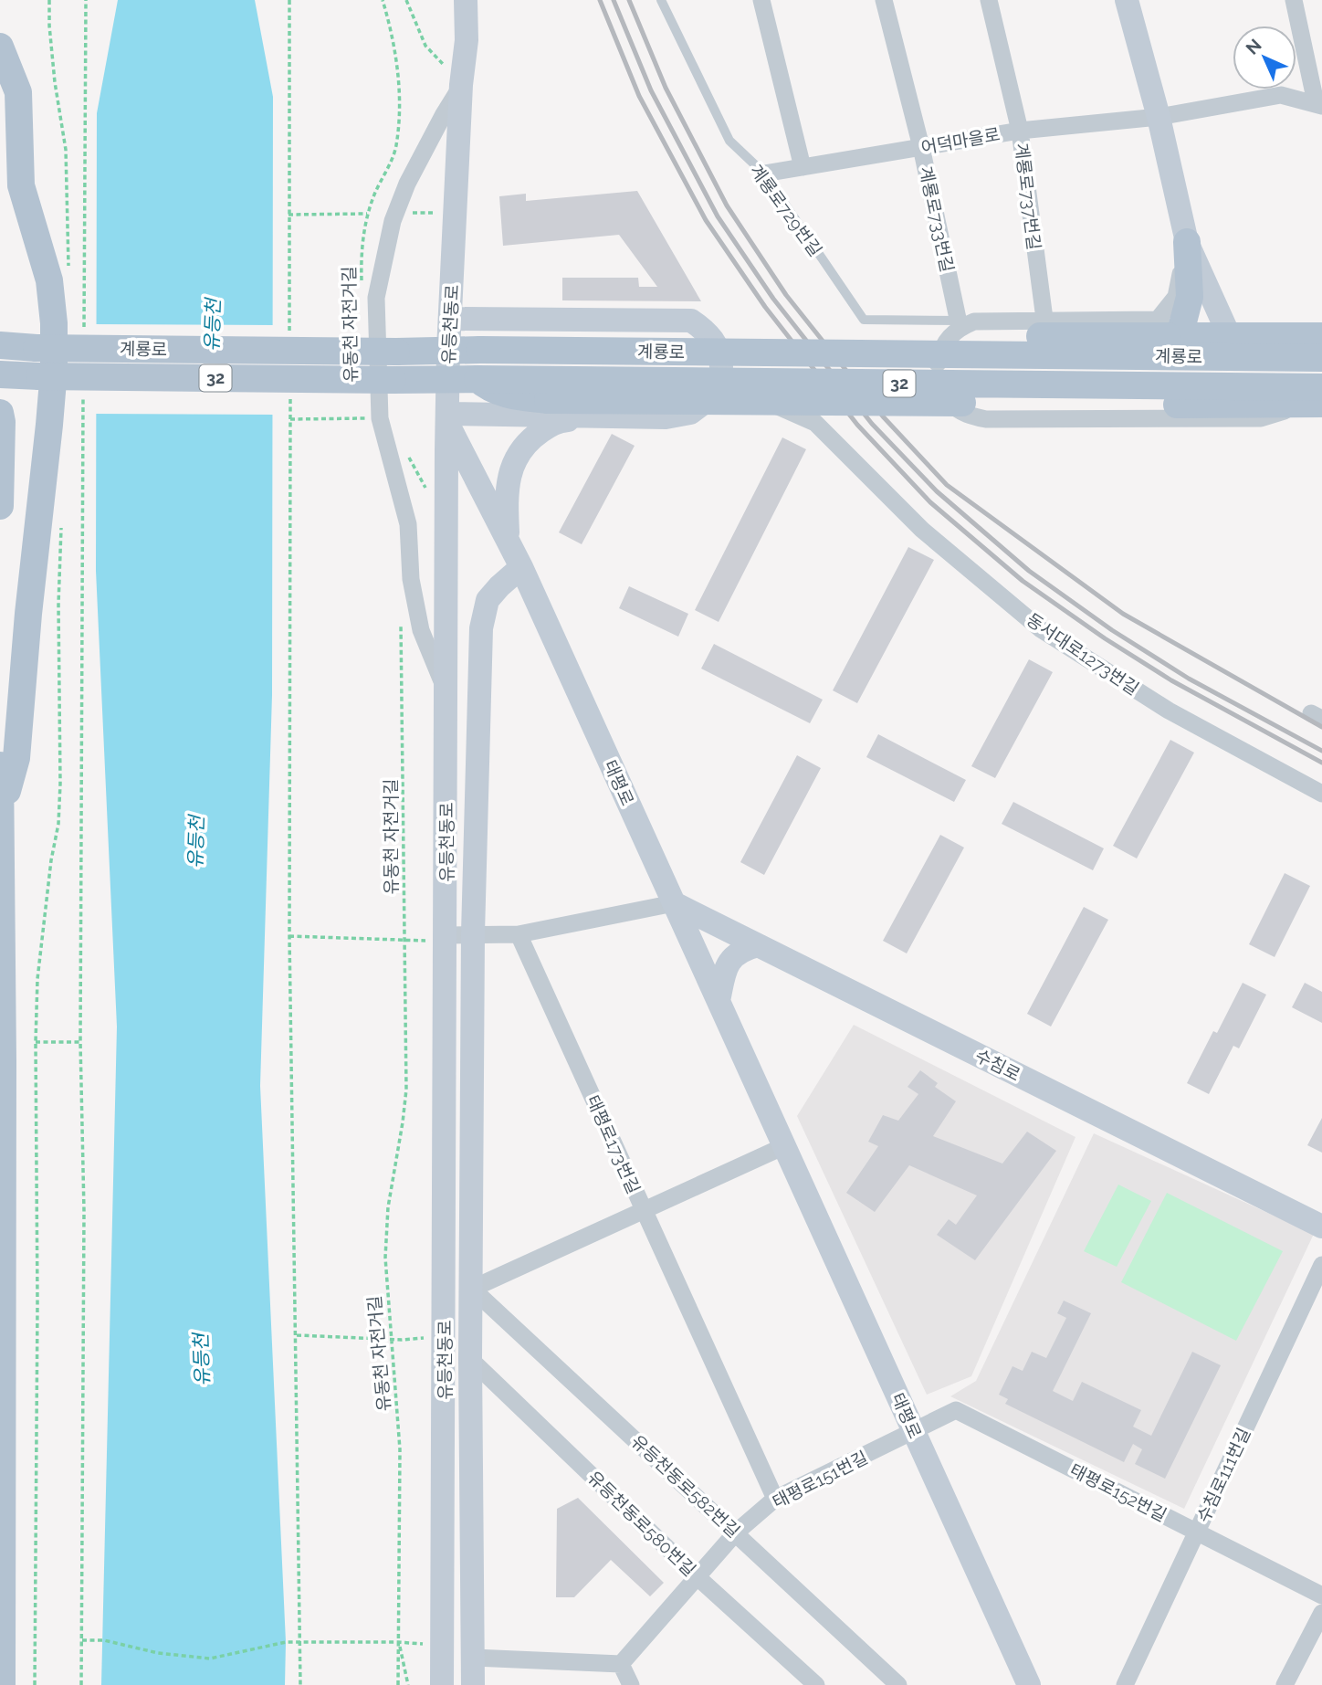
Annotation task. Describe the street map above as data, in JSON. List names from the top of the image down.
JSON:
{
  "streets": {
    "main road": [
      "유등천동로",
      "계룡로",
      "32",
      "태평로",
      "수침로"
    ],
    "street": [
      "어덕마을로",
      "계룡로737번길",
      "계룡로733번길",
      "동서대로1273번길",
      "태평로173번길",
      "수침로111번길",
      "태평로151번길",
      "유등천동로582번길",
      "태평로152번길",
      "유등천동로580번길"
    ],
    "lane": ["계룡로729번길"],
    "path": ["유동천 자전거길"]
  },
  "crossings": [
    ["어덕마을로", "계룡로737번길"],
    ["어덕마을로", "계룡로729번길"],
    ["어덕마을로", "계룡로733번길"],
    ["계룡로729번길", "계룡로733번길"],
    ["유등천동로", "계룡로"],
    ["유등천동로", "태평로"],
    ["유등천동로", "유등천동로582번길"],
    ["유등천동로", "유등천동로580번길"],
    ["태평로", "수침로"],
    ["태평로", "태평로151번길"],
    ["태평로", "태평로152번길"],
    ["태평로173번길", "태평로151번길"],
    ["수침로111번길", "태평로152번길"],
    ["태평로151번길", "유등천동로582번길"],
    ["태평로151번길", "태평로152번길"],
    ["태평로151번길", "유등천동로580번길"]
  ],
  "water": ["유등천"],
  "north": "top left"
}
